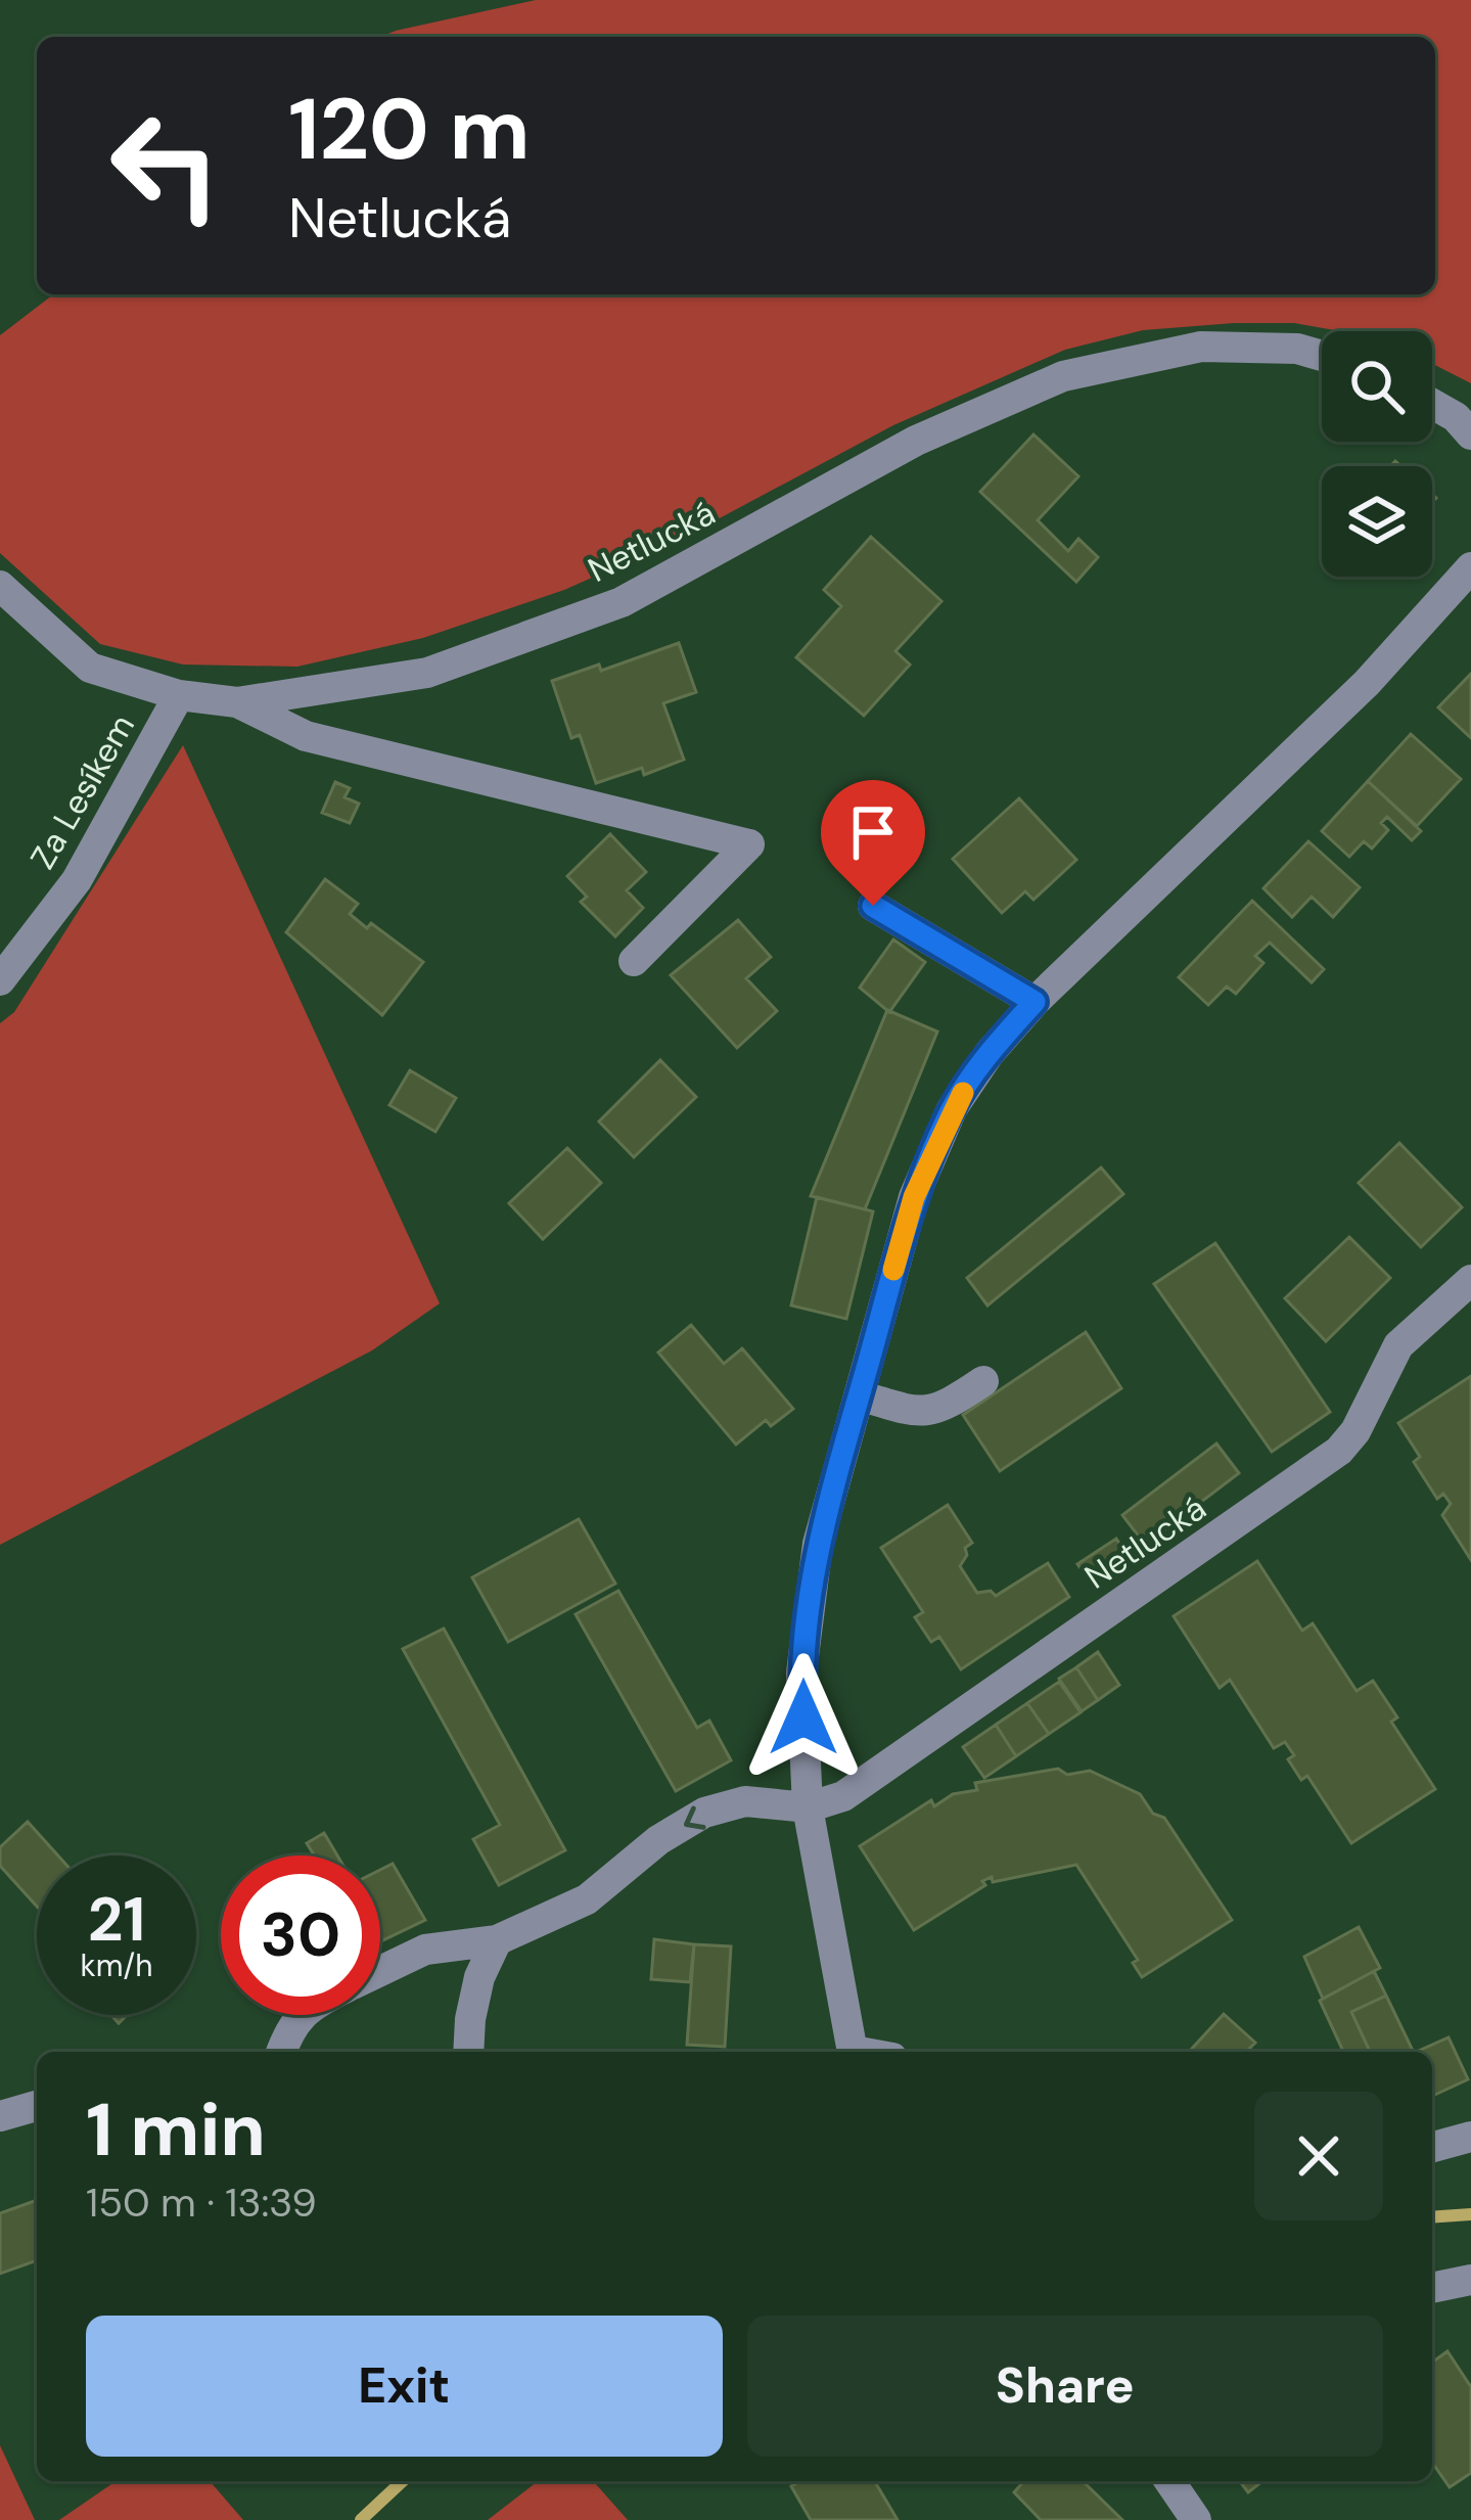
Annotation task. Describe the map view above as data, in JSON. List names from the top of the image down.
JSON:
{
  "streets": {
    "street": ["Netlucká", "Za Lesíkem"]
  },
  "crossings": [
    ["Netlucká", "Za Lesíkem"]
  ],
  "page": {
    "turn": ["120 m", "Netlucká"],
    "speed": "21 km/h",
    "limit": "30",
    "heading": ["1 min", "150 m · 13:39"],
    "buttons": ["Exit", "Share"]
  }
}
